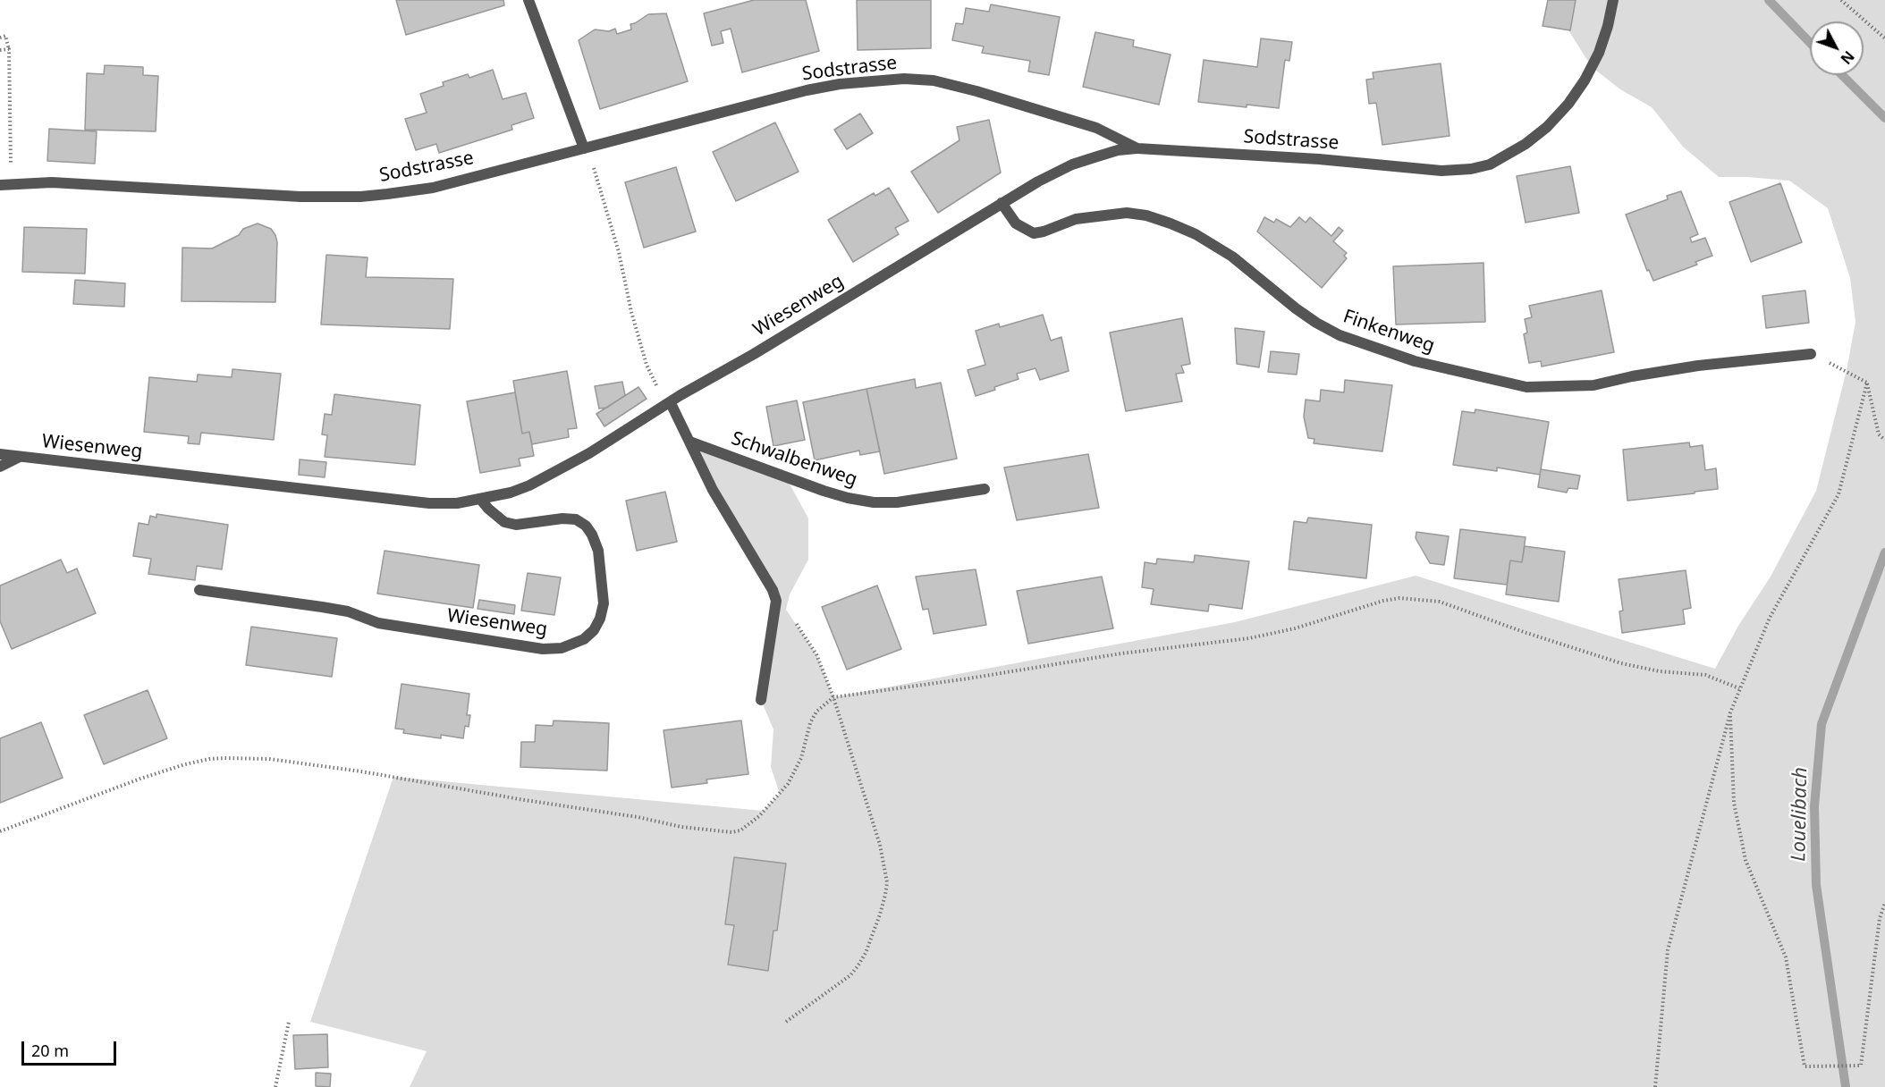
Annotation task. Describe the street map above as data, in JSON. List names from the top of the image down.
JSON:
{
  "streets": {
    "street": [
      "Sodstrasse",
      "Wiesenweg",
      "Finkenweg",
      "Schwalbenweg"
    ]
  },
  "crossings": [
    ["Sodstrasse", "Wiesenweg"],
    ["Wiesenweg", "Finkenweg"]
  ],
  "water": ["Louelibach"],
  "scale_bar": "20 m",
  "north": "bottom right"
}
